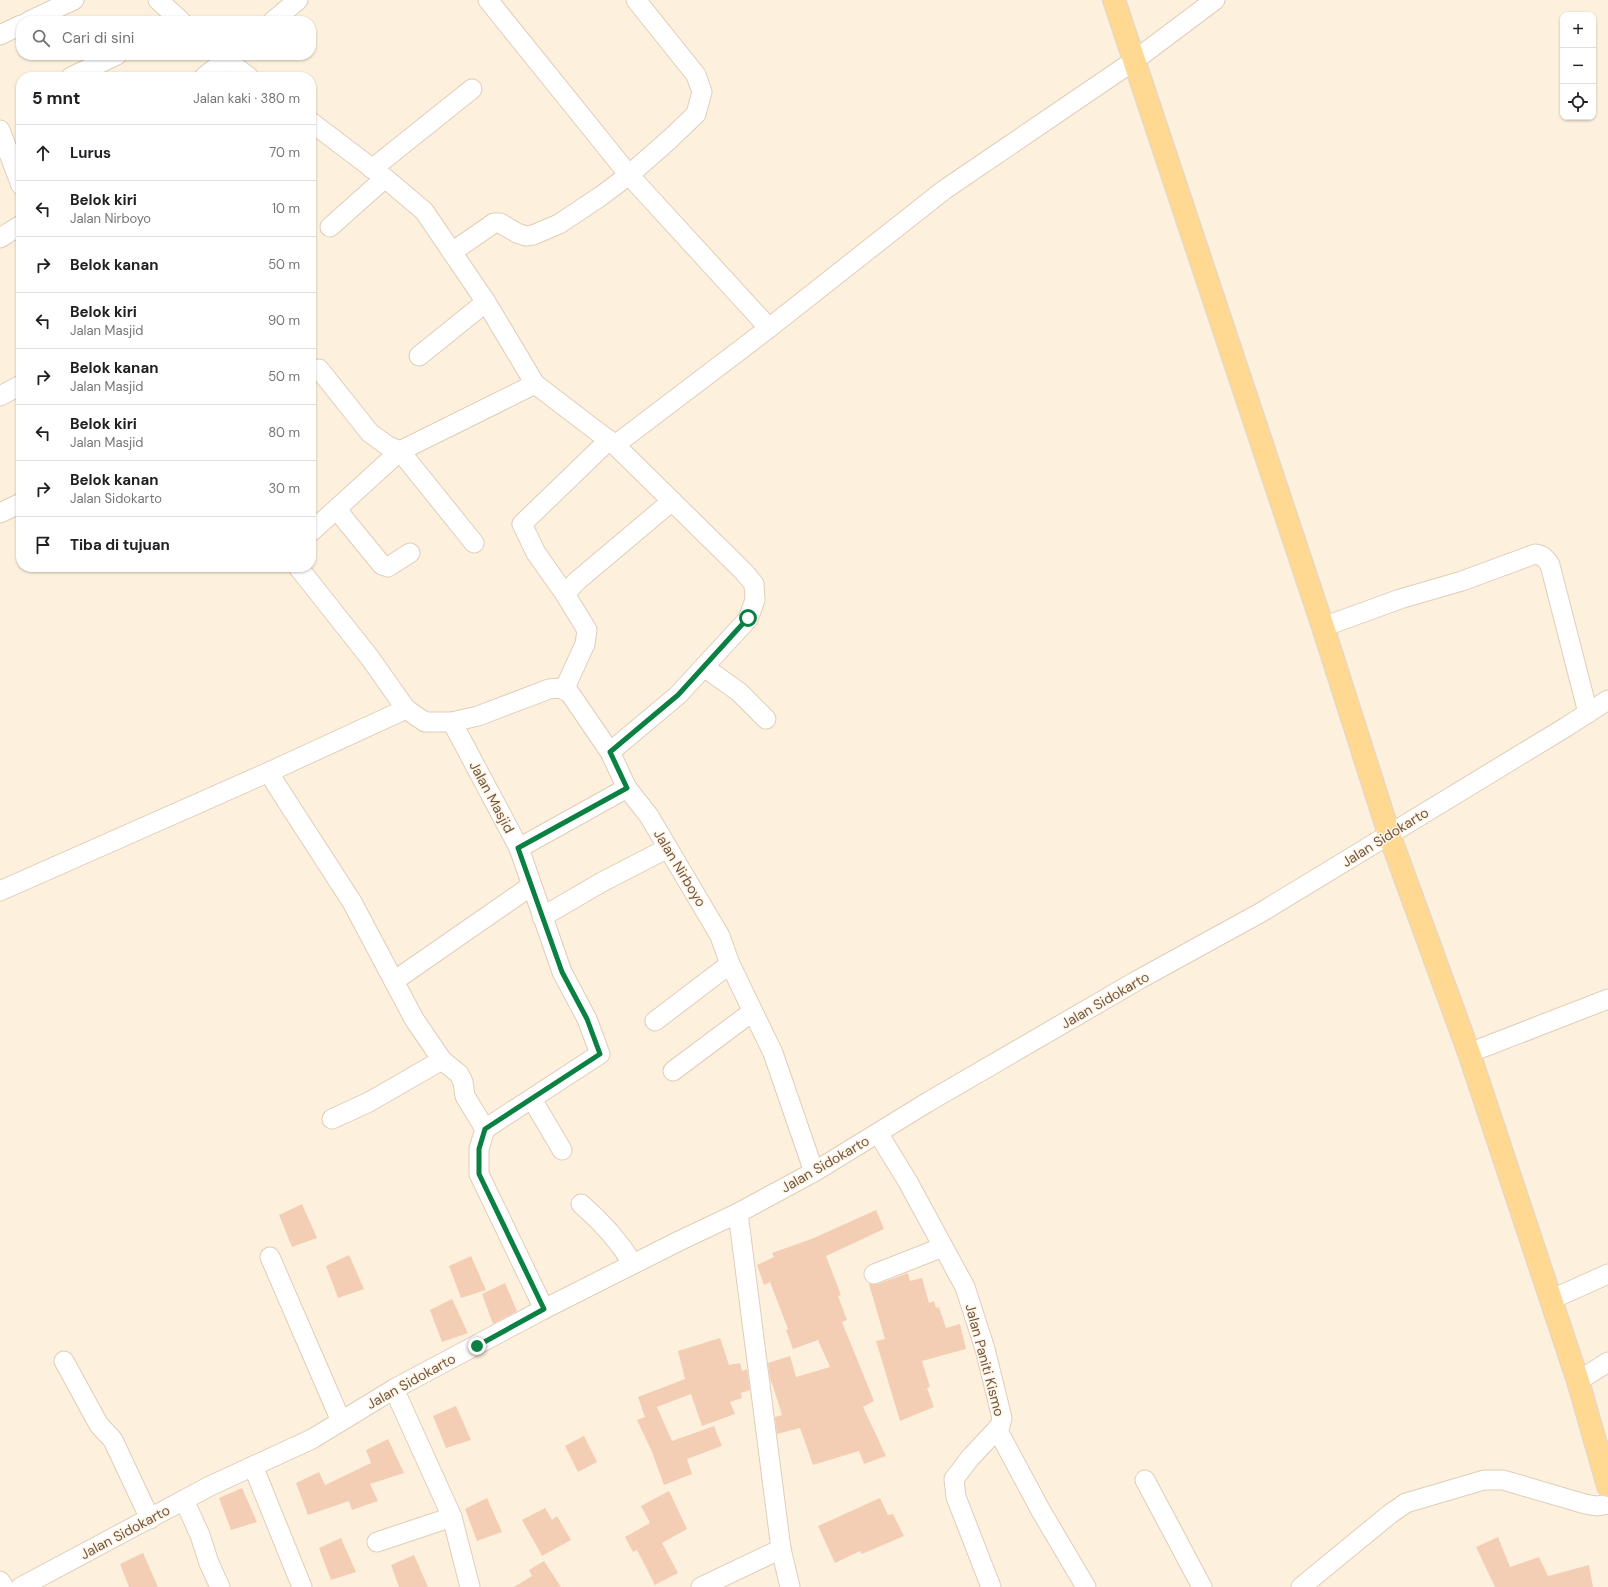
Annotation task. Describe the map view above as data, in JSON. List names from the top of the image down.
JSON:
{
  "streets": {
    "street": [
      "Jalan Masjid",
      "Jalan Sidokarto",
      "Jalan Nirboyo",
      "Jalan Paniti Kismo"
    ]
  },
  "crossings": [
    ["Jalan Sidokarto", "Jalan Nirboyo"],
    ["Jalan Sidokarto", "Jalan Paniti Kismo"]
  ],
  "page": {
    "map_buttons": ["+", "−"],
    "search": "Cari di sini",
    "heading": ["5 mnt", "Jalan kaki · 380 m"],
    "list": [
      ["Lurus", "70 m"],
      ["Belok kiri", "Jalan Nirboyo", "10 m"],
      ["Belok kanan", "50 m"],
      ["Belok kiri", "Jalan Masjid", "90 m"],
      ["Belok kanan", "Jalan Masjid", "50 m"],
      ["Belok kiri", "Jalan Masjid", "80 m"],
      ["Belok kanan", "Jalan Sidokarto", "30 m"],
      "Tiba di tujuan"
    ]
  }
}
